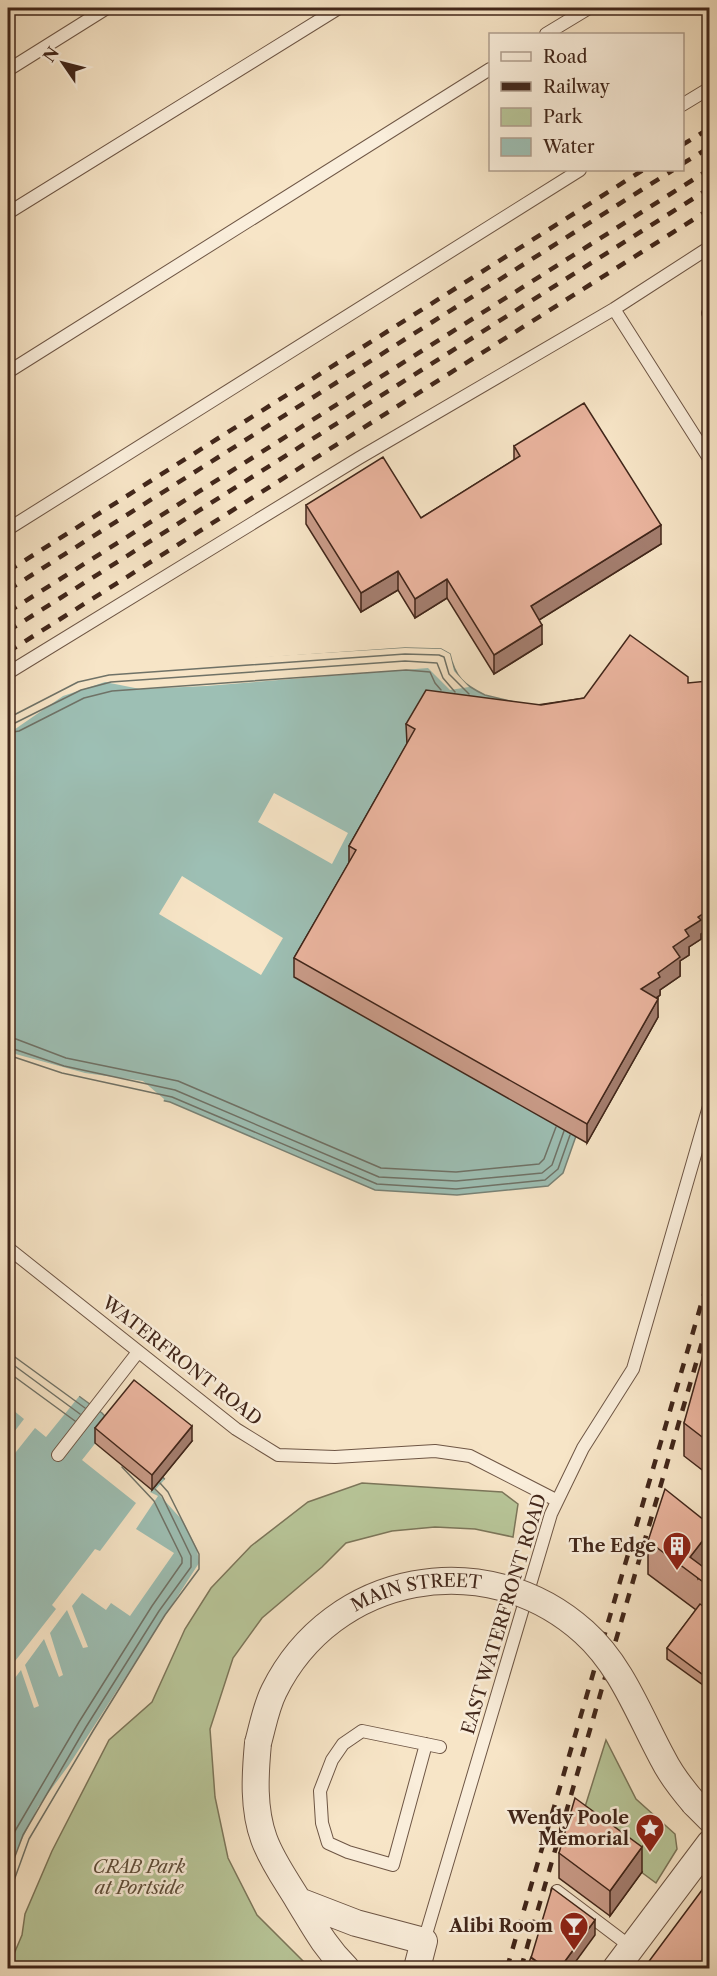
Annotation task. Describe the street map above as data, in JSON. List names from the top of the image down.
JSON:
{
  "streets": {
    "street": ["MAIN STREET"],
    "lane": ["WATERFRONT ROAD", "EAST WATERFRONT ROAD"]
  },
  "crossings": [
    ["WATERFRONT ROAD", "EAST WATERFRONT ROAD"]
  ],
  "parks": ["CRAB Park at Portside"],
  "places": {
    "building": ["The Edge"],
    "place": ["Wendy Poole Memorial"],
    "bar": ["Alibi Room"]
  },
  "legend": [
    "Road",
    "Railway",
    "Park",
    "Water"
  ],
  "north": "top left"
}
